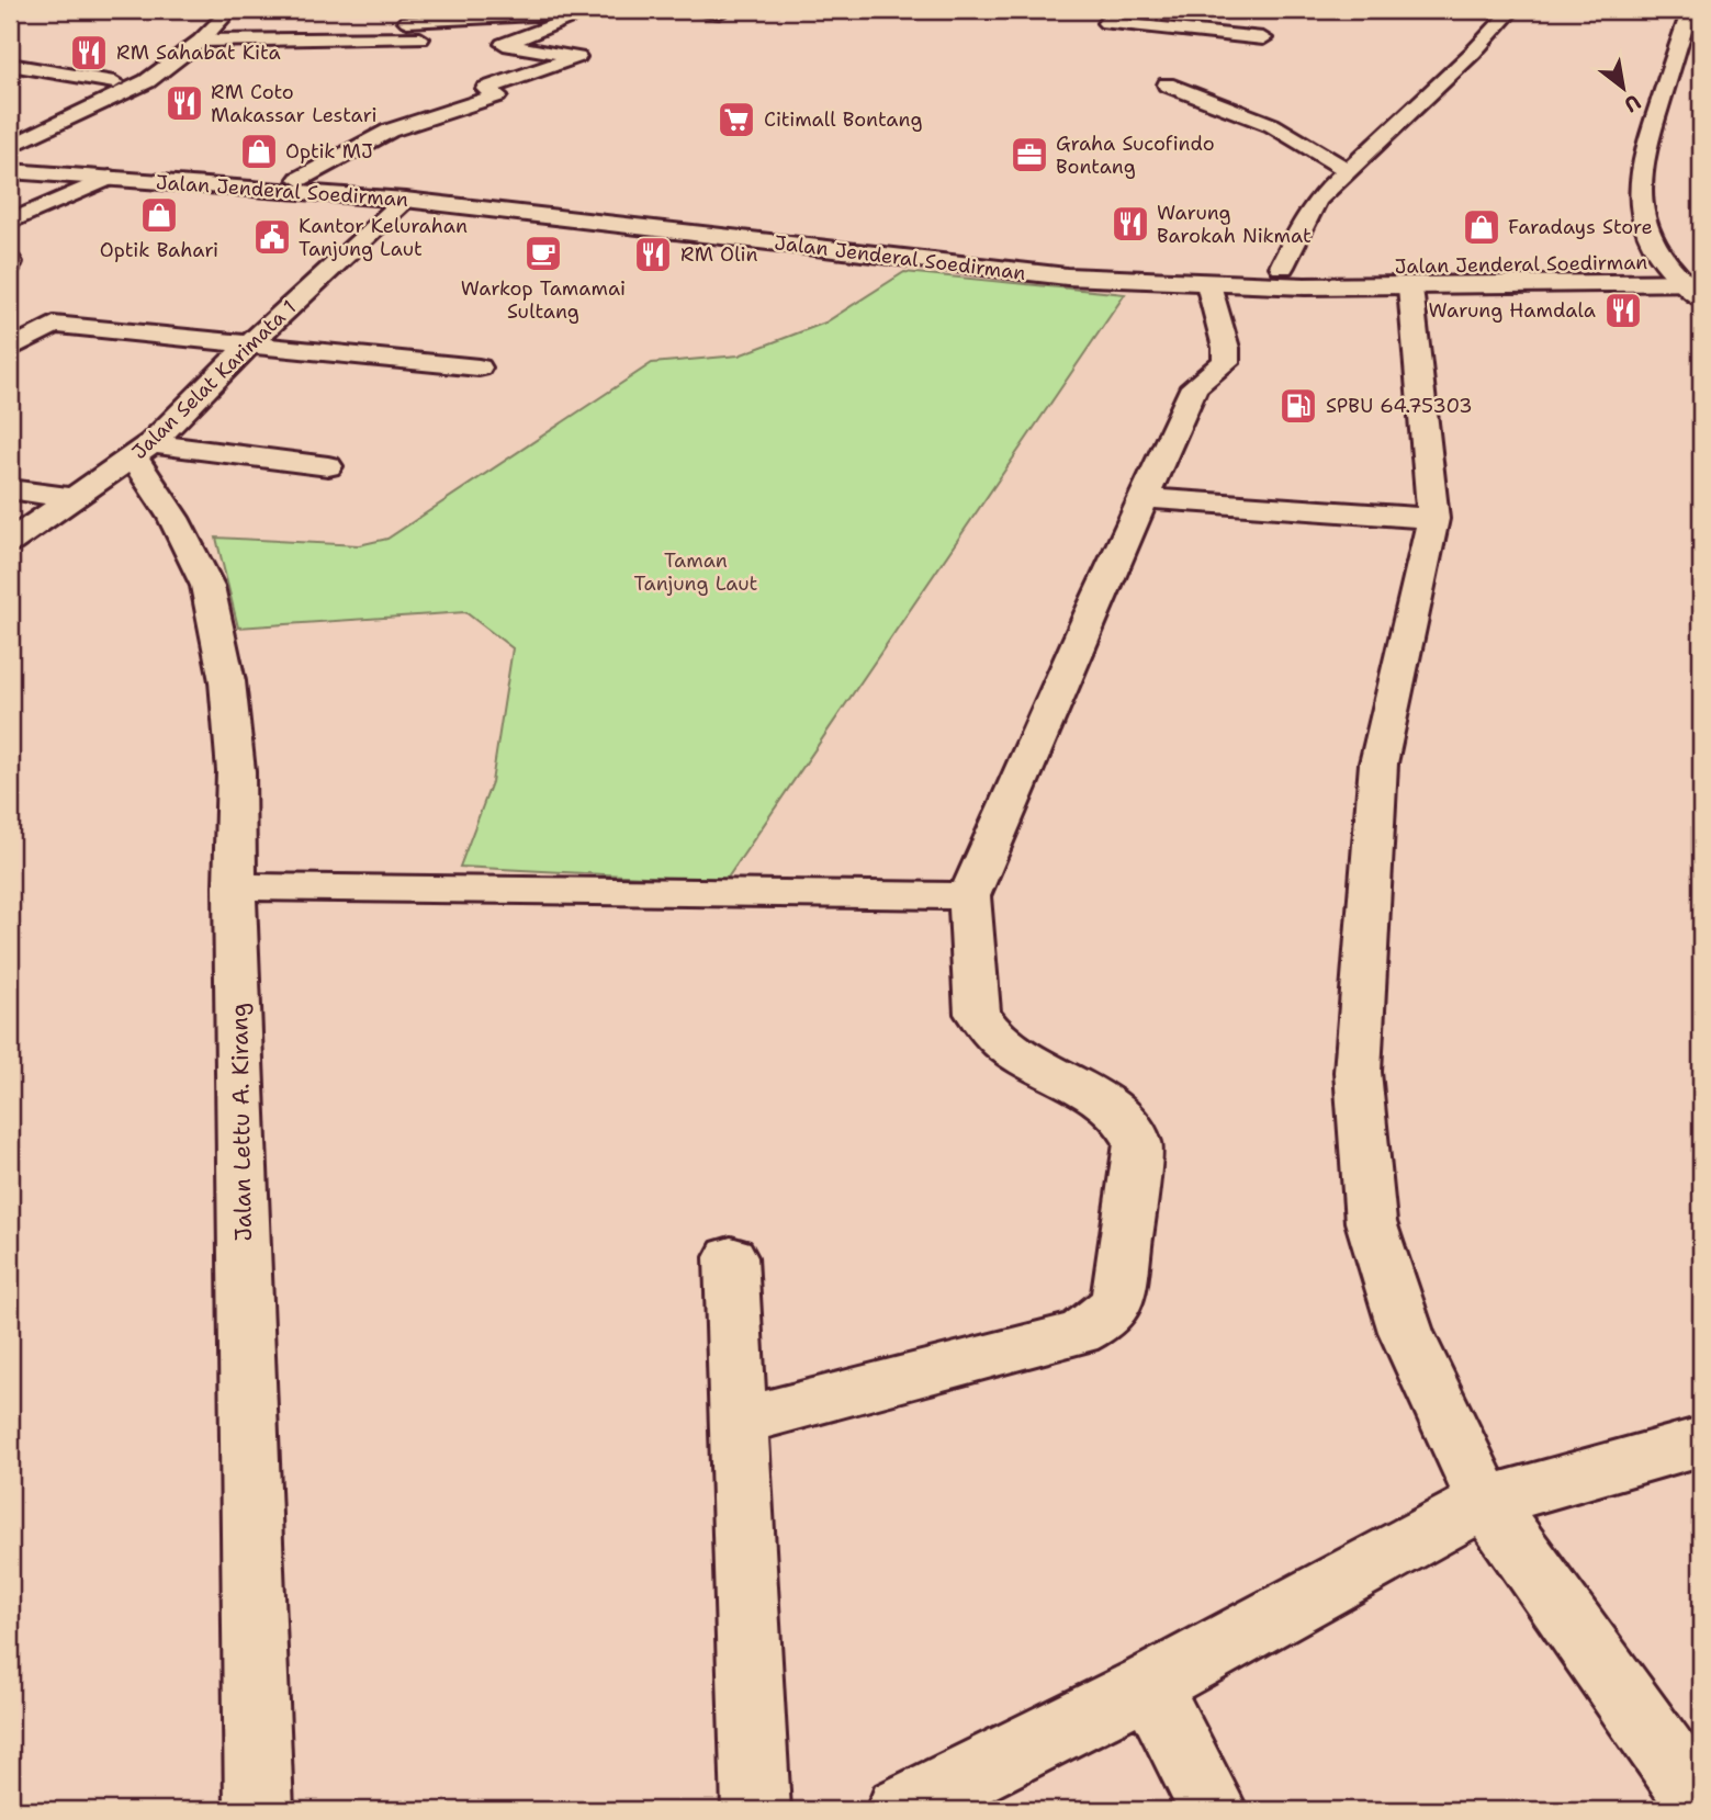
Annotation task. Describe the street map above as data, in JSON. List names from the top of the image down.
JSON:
{
  "streets": {
    "street": ["Jalan Jenderal Soedirman", "Jalan Selat Karimata 1", "Jalan Lettu A. Kirang"]
  },
  "crossings": [
    ["Jalan Jenderal Soedirman", "Jalan Selat Karimata 1"],
    ["Jalan Selat Karimata 1", "Jalan Lettu A. Kirang"]
  ],
  "parks": ["Taman Tanjung Laut"],
  "places": {
    "restaurant": [
      "RM Sahabat Kita",
      "RM Coto Makassar Lestari",
      "Warung Barokah Nikmat",
      "RM Olin",
      "Warung Hamdala"
    ],
    "supermarket": ["Citimall Bontang"],
    "shop": ["Optik MJ", "Optik Bahari", "Faradays Store"],
    "office": ["Graha Sucofindo Bontang"],
    "public building": ["Kantor Kelurahan Tanjung Laut"],
    "cafe": ["Warkop Tamamai Sultang"],
    "fuel station": ["SPBU 64.75303"]
  },
  "north": "bottom right"
}
